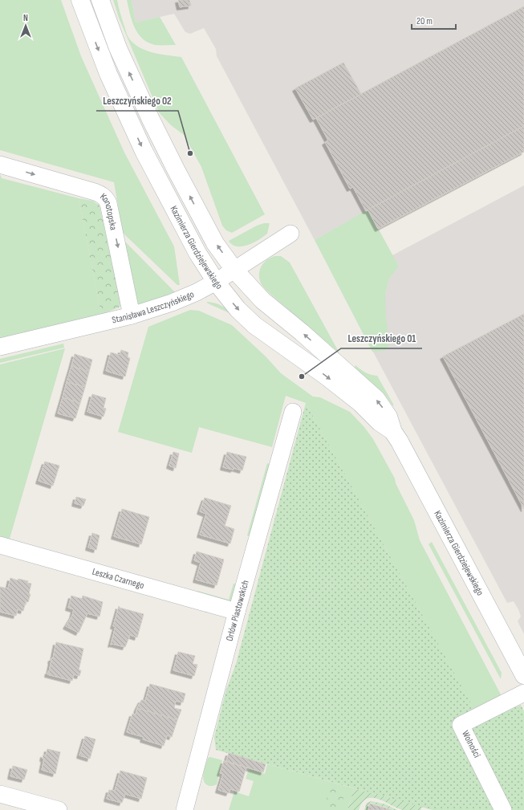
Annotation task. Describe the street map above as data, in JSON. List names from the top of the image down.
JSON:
{
  "streets": {
    "street": [
      "Konotopska",
      "Kazimierza Gierdziejewskiego",
      "Stanisława Leszczyńskiego",
      "Leszka Czarnego",
      "Orłów Piastowskich",
      "Wolności"
    ]
  },
  "crossings": [
    ["Konotopska", "Stanisława Leszczyńskiego"],
    ["Kazimierza Gierdziejewskiego", "Stanisława Leszczyńskiego"],
    ["Leszka Czarnego", "Orłów Piastowskich"]
  ],
  "one_way": ["Konotopska"],
  "places": ["Leszczyńskiego 02", "Leszczyńskiego 01"],
  "scale_bar": "20 m",
  "north": "top"
}
